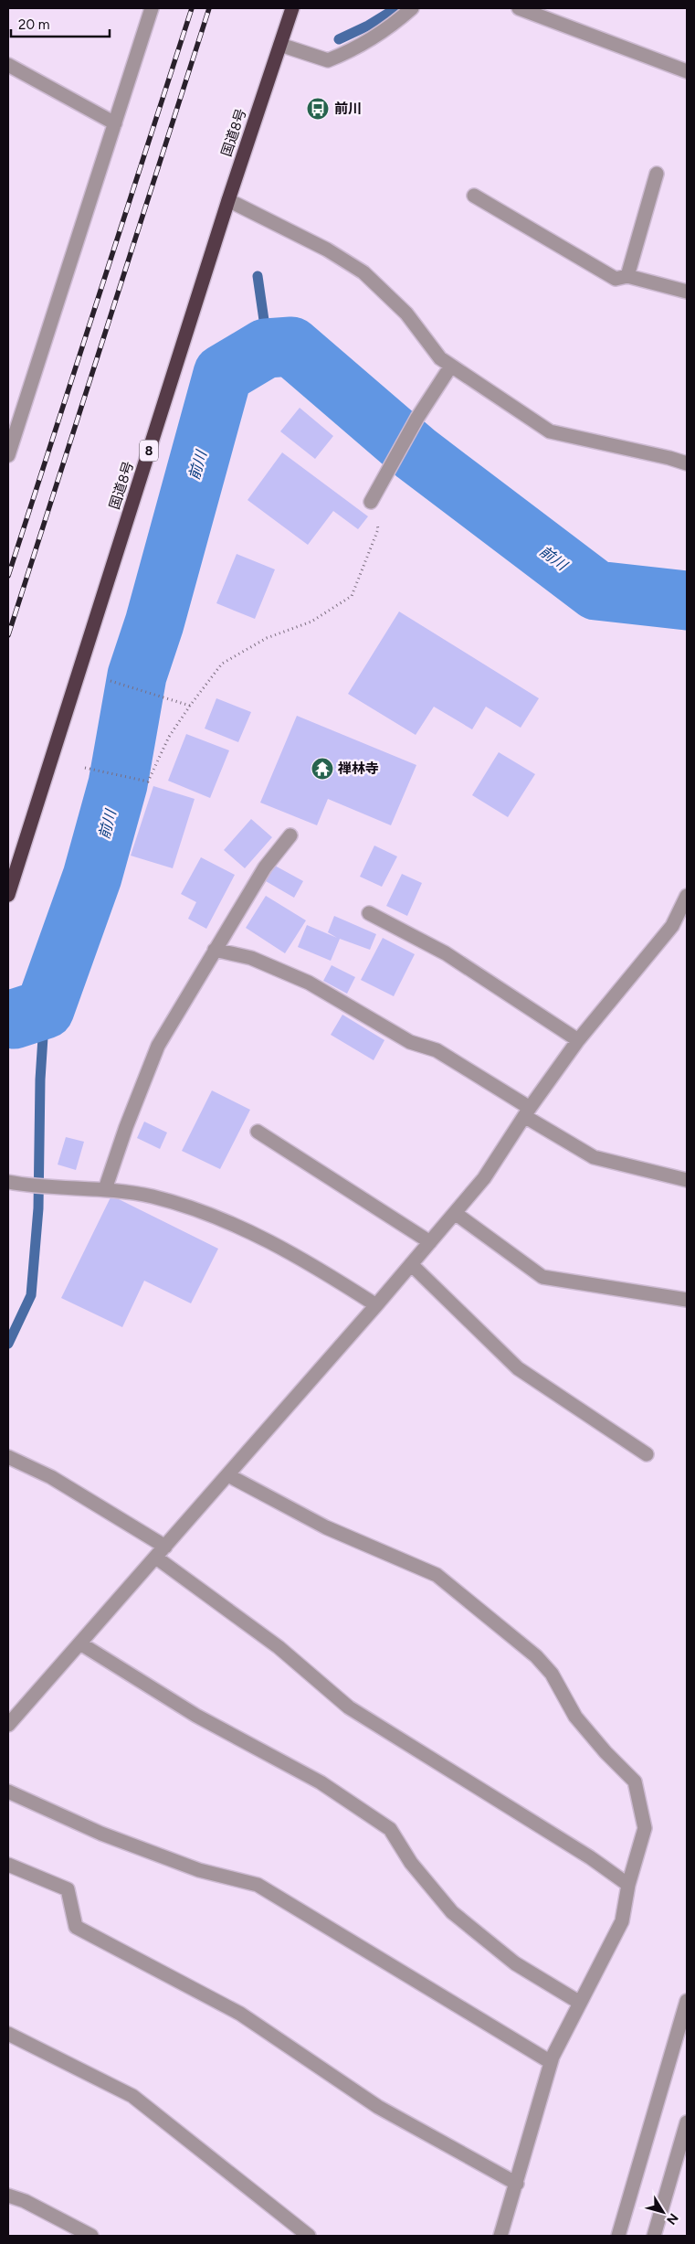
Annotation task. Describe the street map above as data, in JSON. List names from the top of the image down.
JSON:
{
  "streets": {
    "highway": ["国道8号", "8"]
  },
  "water": ["前川"],
  "places": {
    "bus stop": ["前川"],
    "temple": ["禅林寺"]
  },
  "scale_bar": "20 m",
  "north": "bottom right"
}
